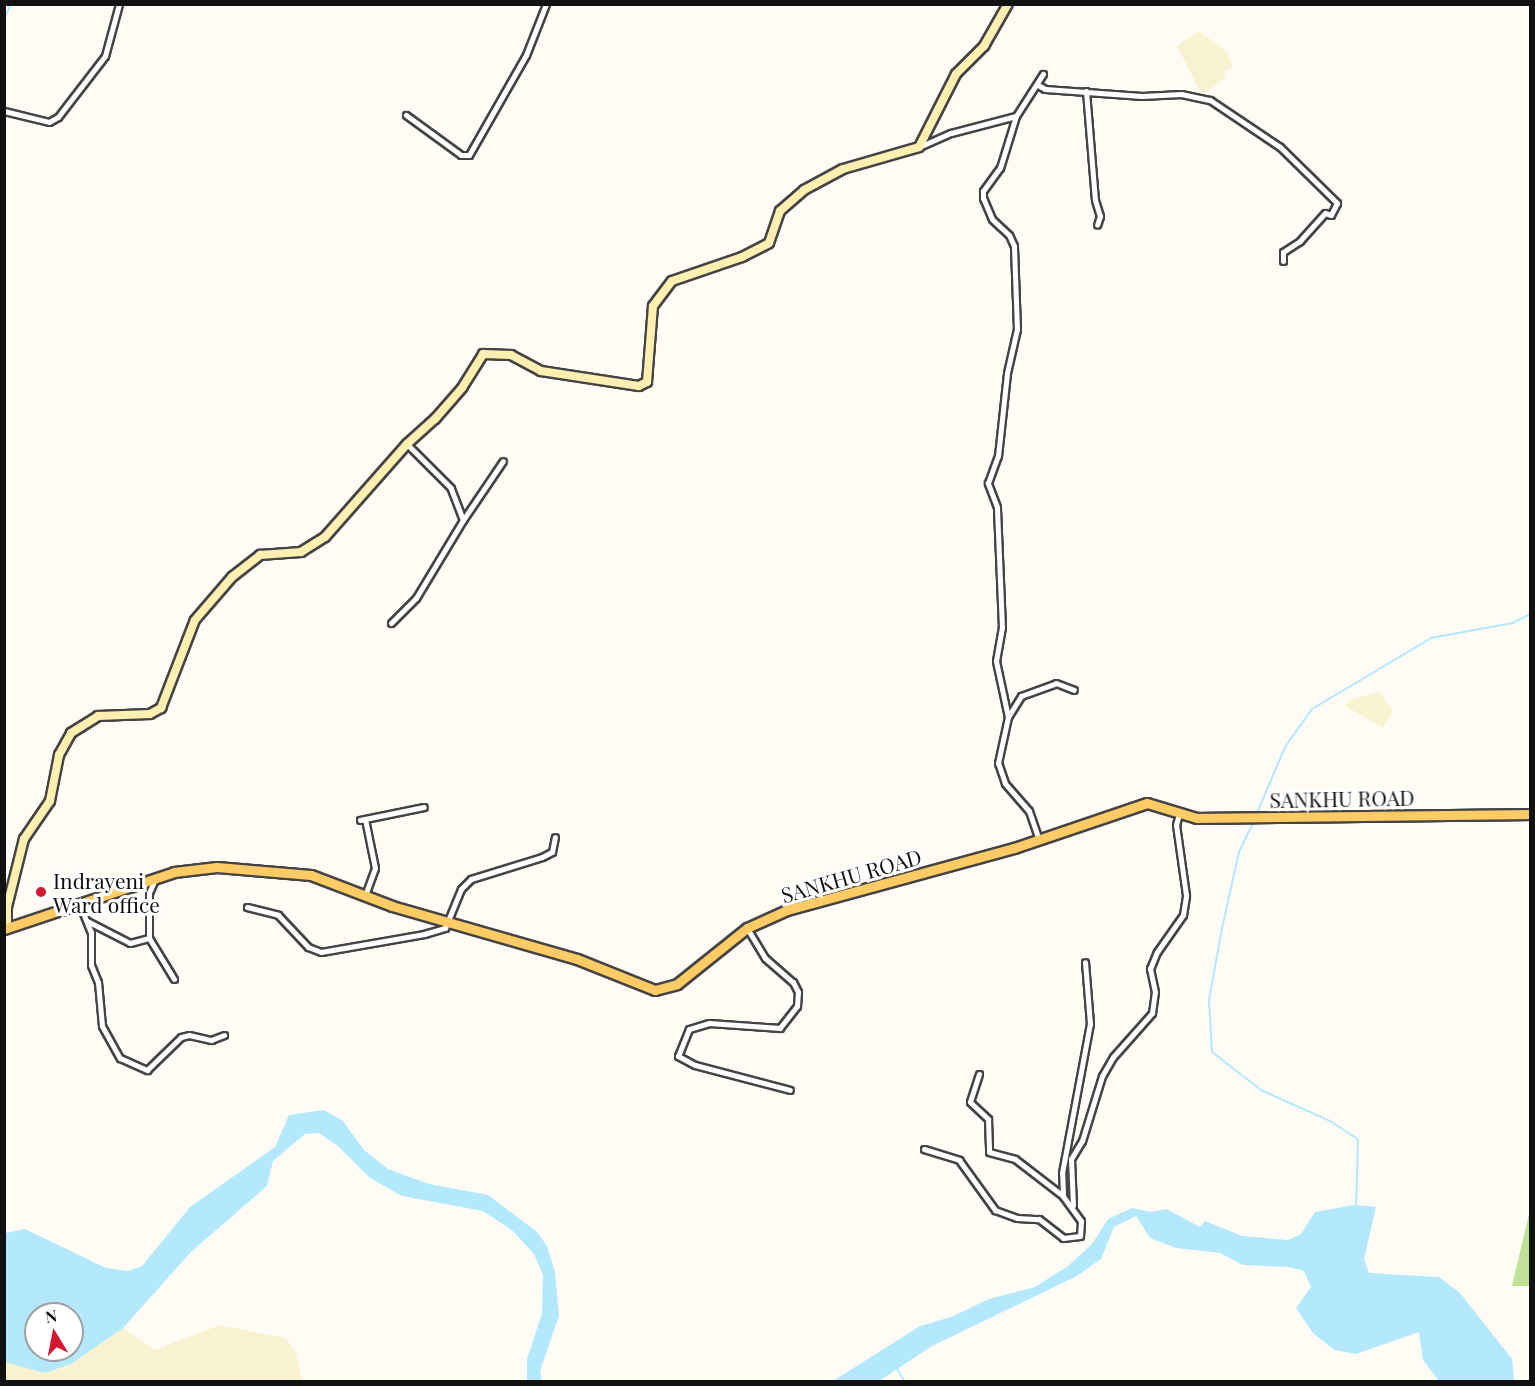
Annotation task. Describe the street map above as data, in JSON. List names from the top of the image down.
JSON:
{
  "streets": {
    "main road": ["SANKHU ROAD"]
  },
  "places": ["Indrayeni Ward office"],
  "north": "top"
}
